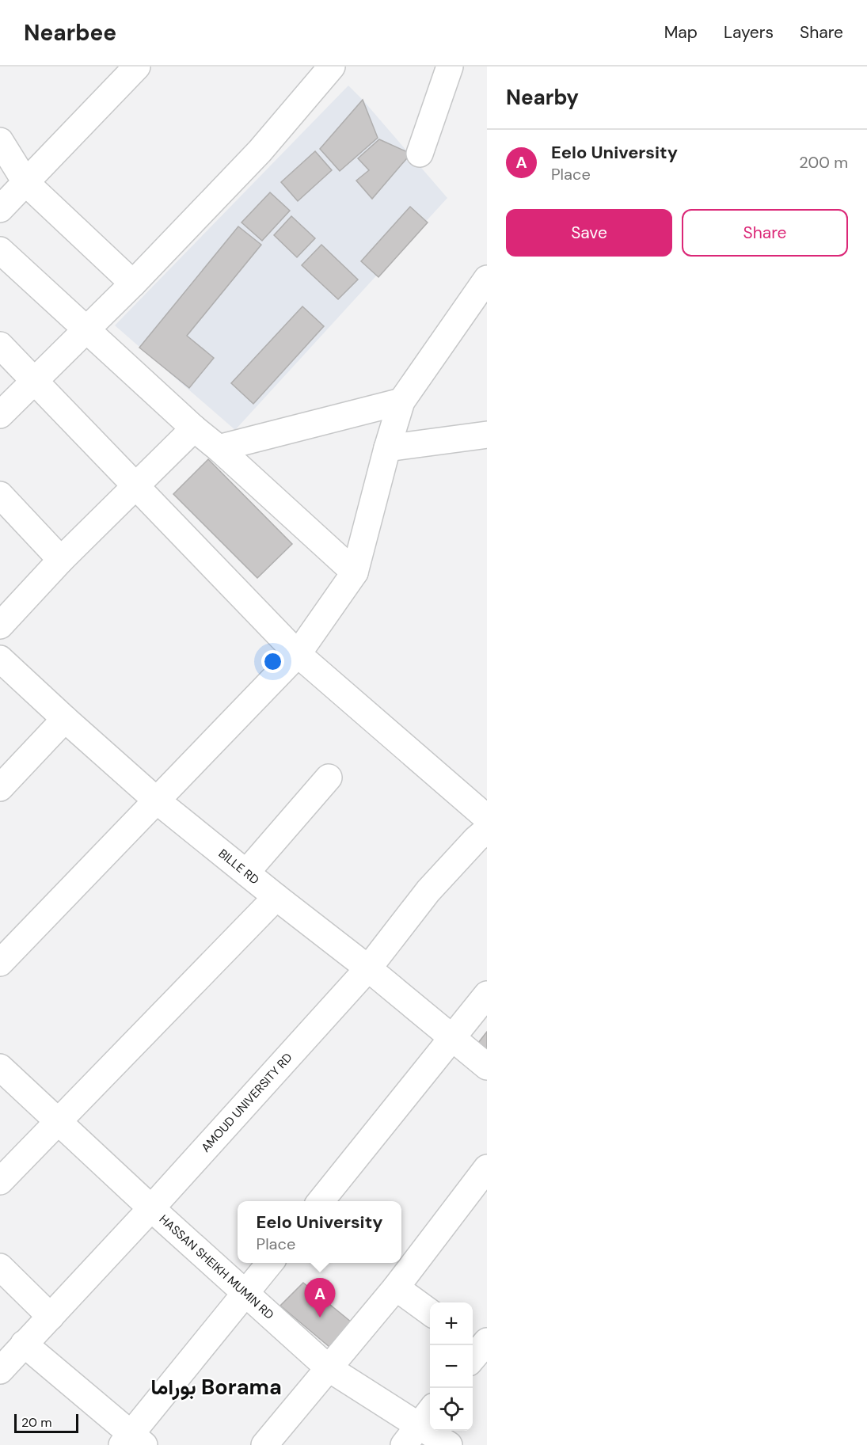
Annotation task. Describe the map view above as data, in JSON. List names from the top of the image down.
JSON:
{
  "streets": {
    "street": ["BILLE RD", "AMOUD UNIVERSITY RD", "HASSAN SHEIKH MUMIN RD"]
  },
  "crossings": [
    ["BILLE RD", "AMOUD UNIVERSITY RD"],
    ["AMOUD UNIVERSITY RD", "HASSAN SHEIKH MUMIN RD"]
  ],
  "districts": ["بوراما Borama"],
  "scale_bar": "20 m",
  "page": {
    "header": "Nearbee",
    "nav": ["Map", "Layers", "Share"],
    "heading": "Nearby",
    "list": [
      {
        "mark": "A",
        "name": "Eelo University",
        "note": "Place",
        "value": "200 m"
      }
    ],
    "buttons": ["Save", "Share"],
    "popup": ["Eelo University", "Place"],
    "pins": "A",
    "map_buttons": ["+", "−"],
    "scale": "20 m"
  }
}
